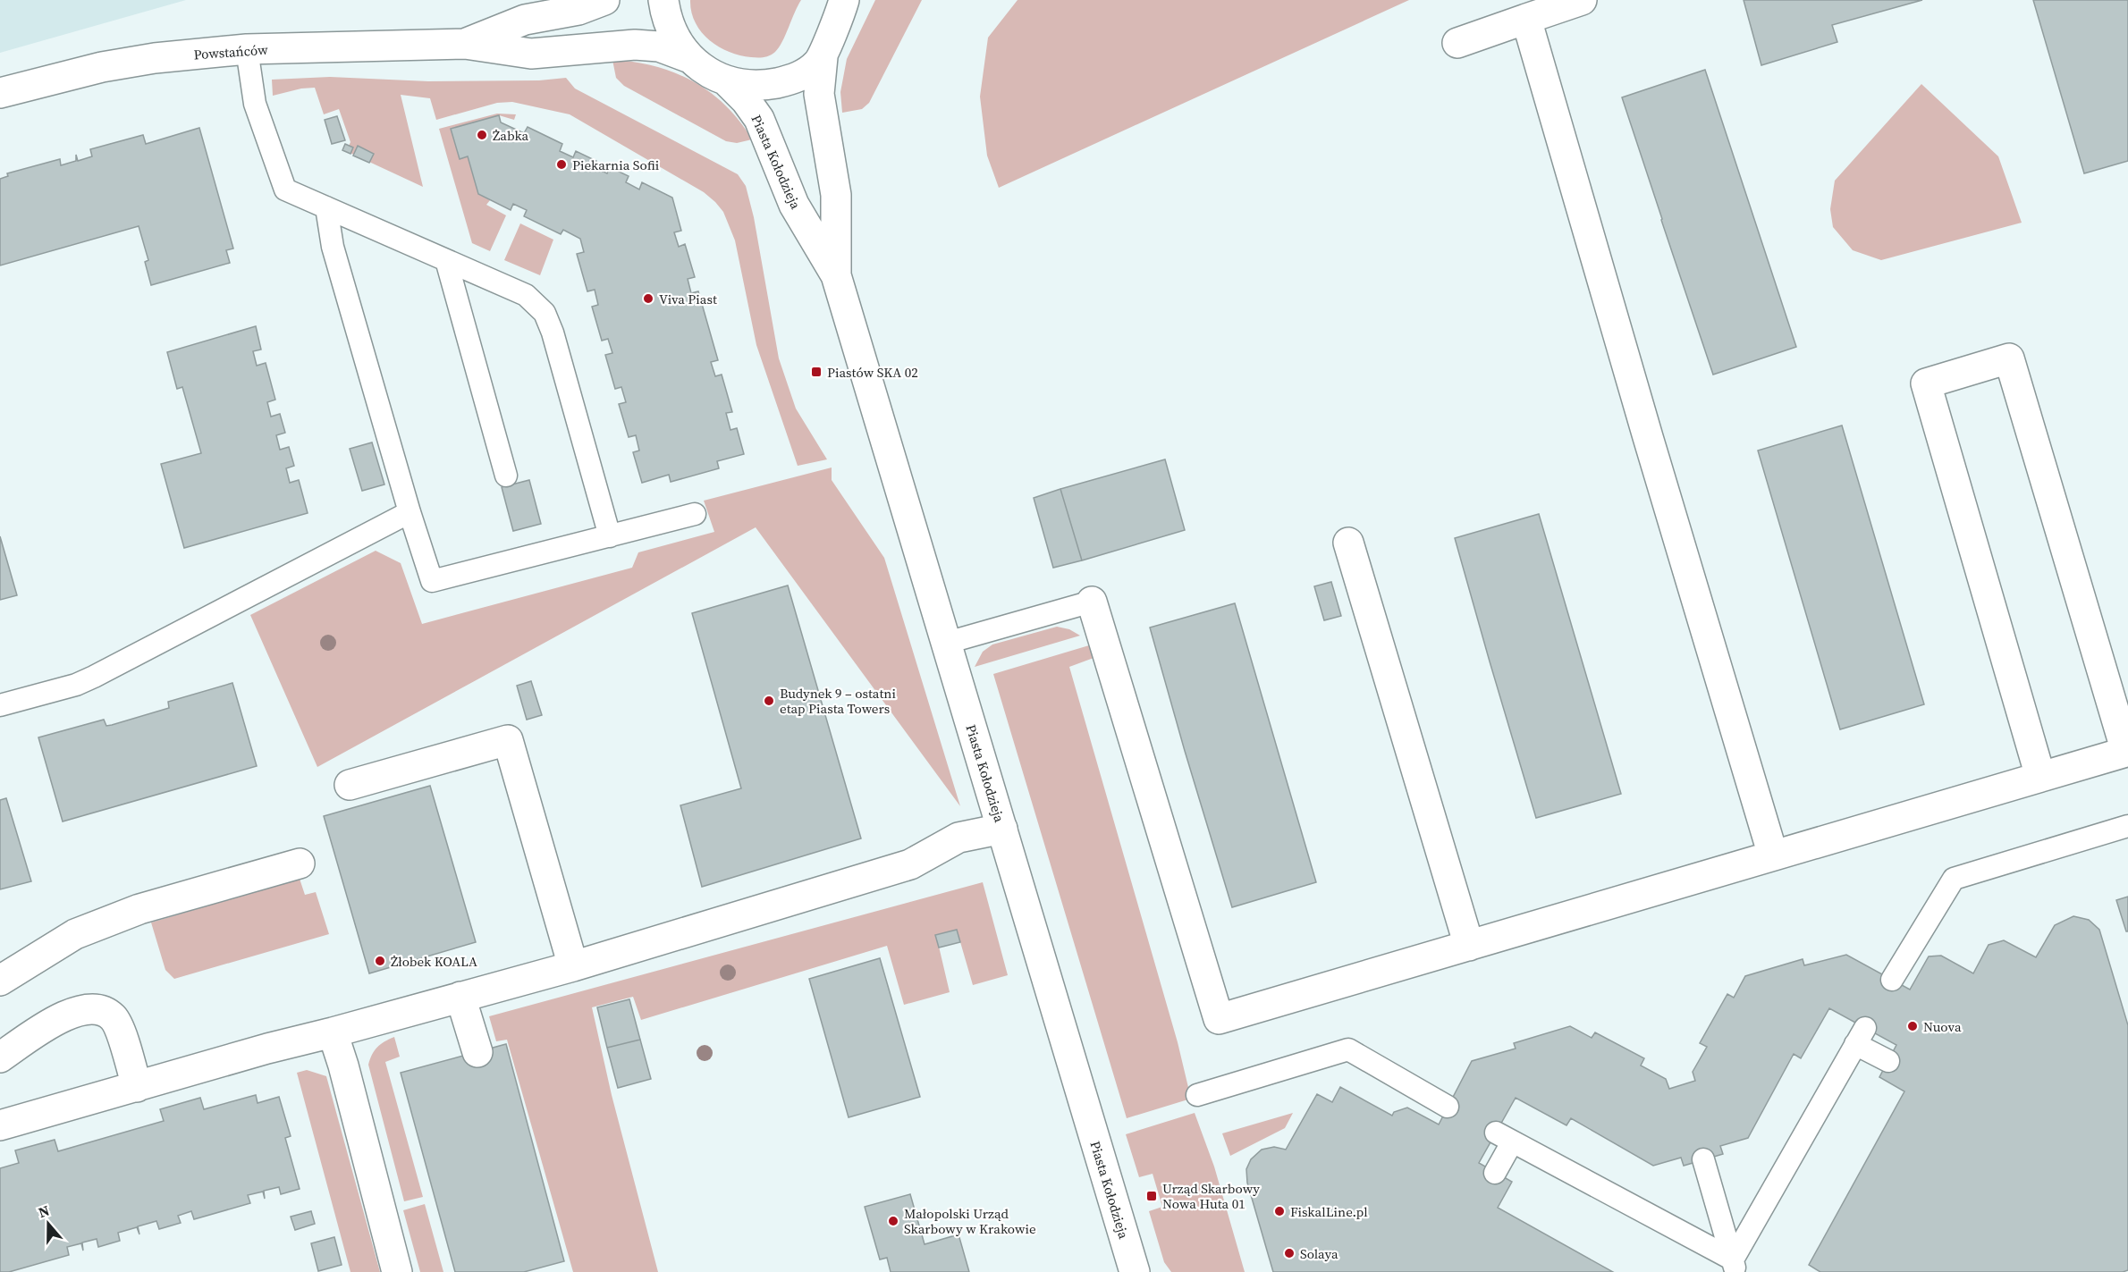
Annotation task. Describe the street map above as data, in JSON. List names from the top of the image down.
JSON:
{
  "streets": {
    "street": ["Powstańców", "Piasta Kołodzieja"]
  },
  "places": {
    "other": [
      "Żabka",
      "Piekarnia Sofii",
      "Viva Piast",
      "Budynek 9 – ostatni etap Piasta Towers",
      "Żłobek KOALA",
      "Nuova",
      "FiskalLine.pl",
      "Małopolski Urząd Skarbowy w Krakowie",
      "Solaya"
    ],
    "transit": ["Piastów SKA 02", "Urząd Skarbowy Nowa Huta 01"]
  },
  "north": "top"
}
